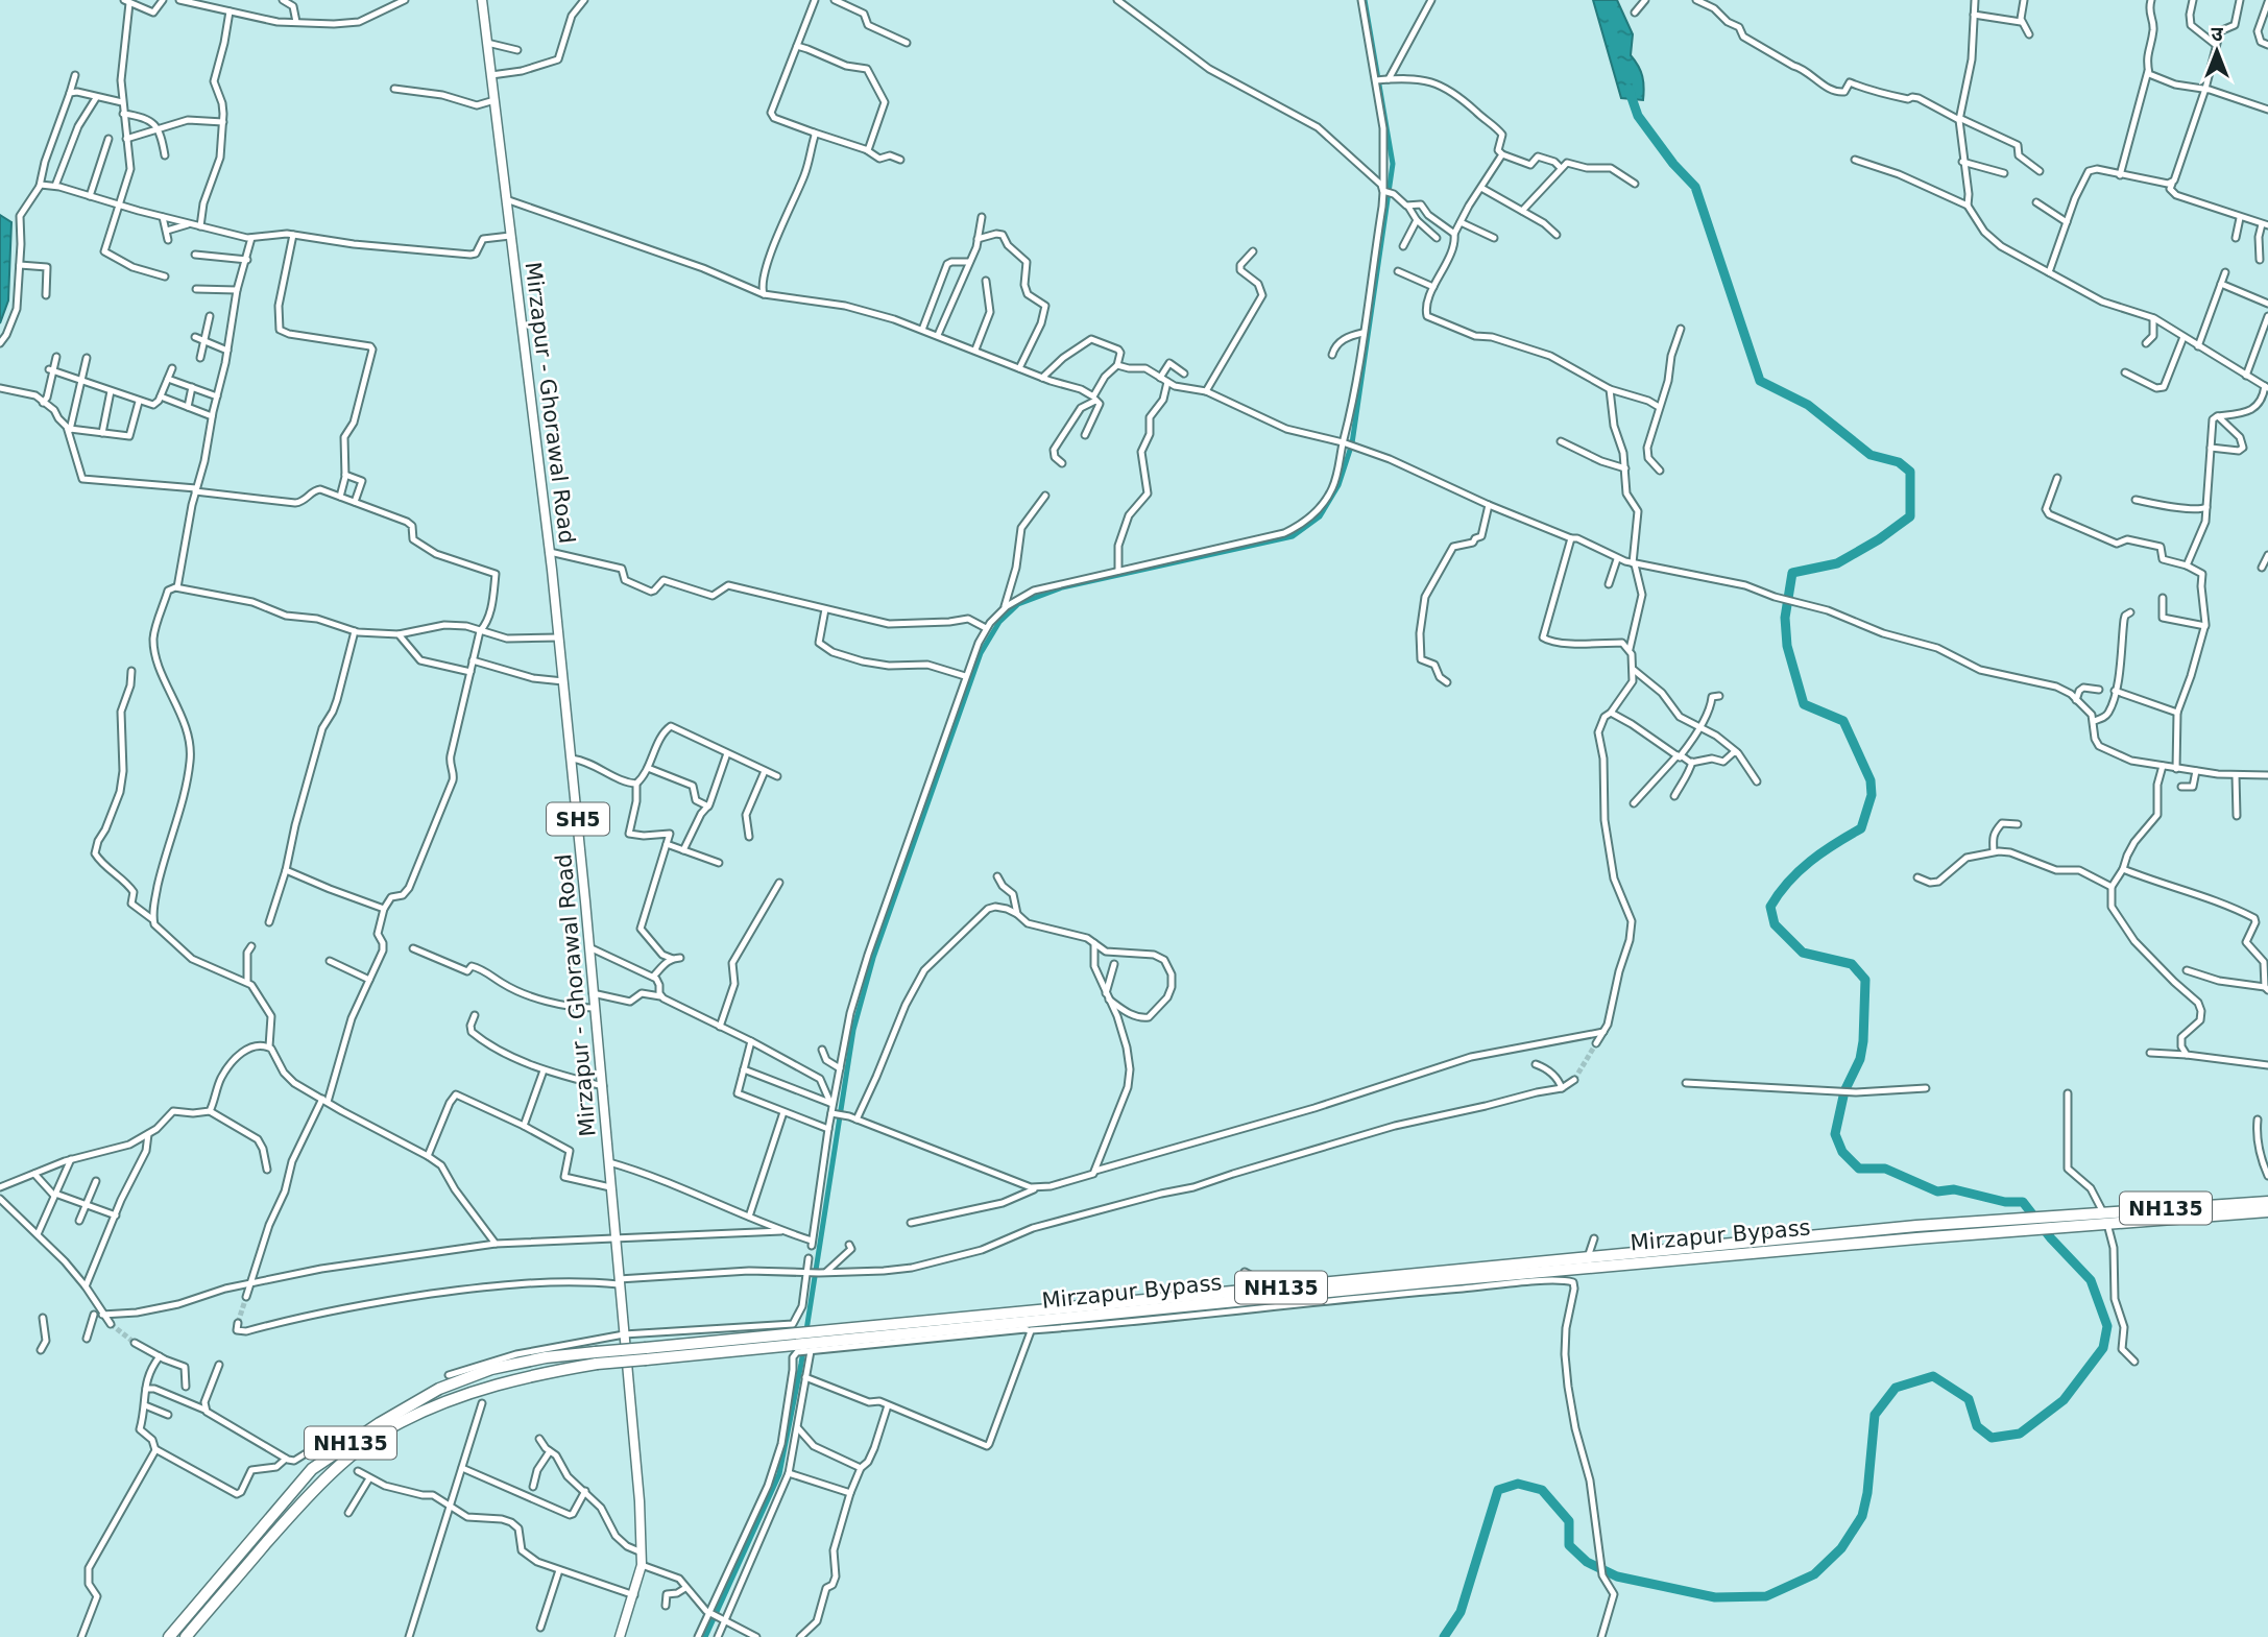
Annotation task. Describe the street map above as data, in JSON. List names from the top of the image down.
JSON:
{
  "streets": {
    "highway": ["NH135", "Mirzapur Bypass"],
    "main road": ["Mirzapur - Ghorawal Road", "SH5"]
  },
  "north": "top"
}
